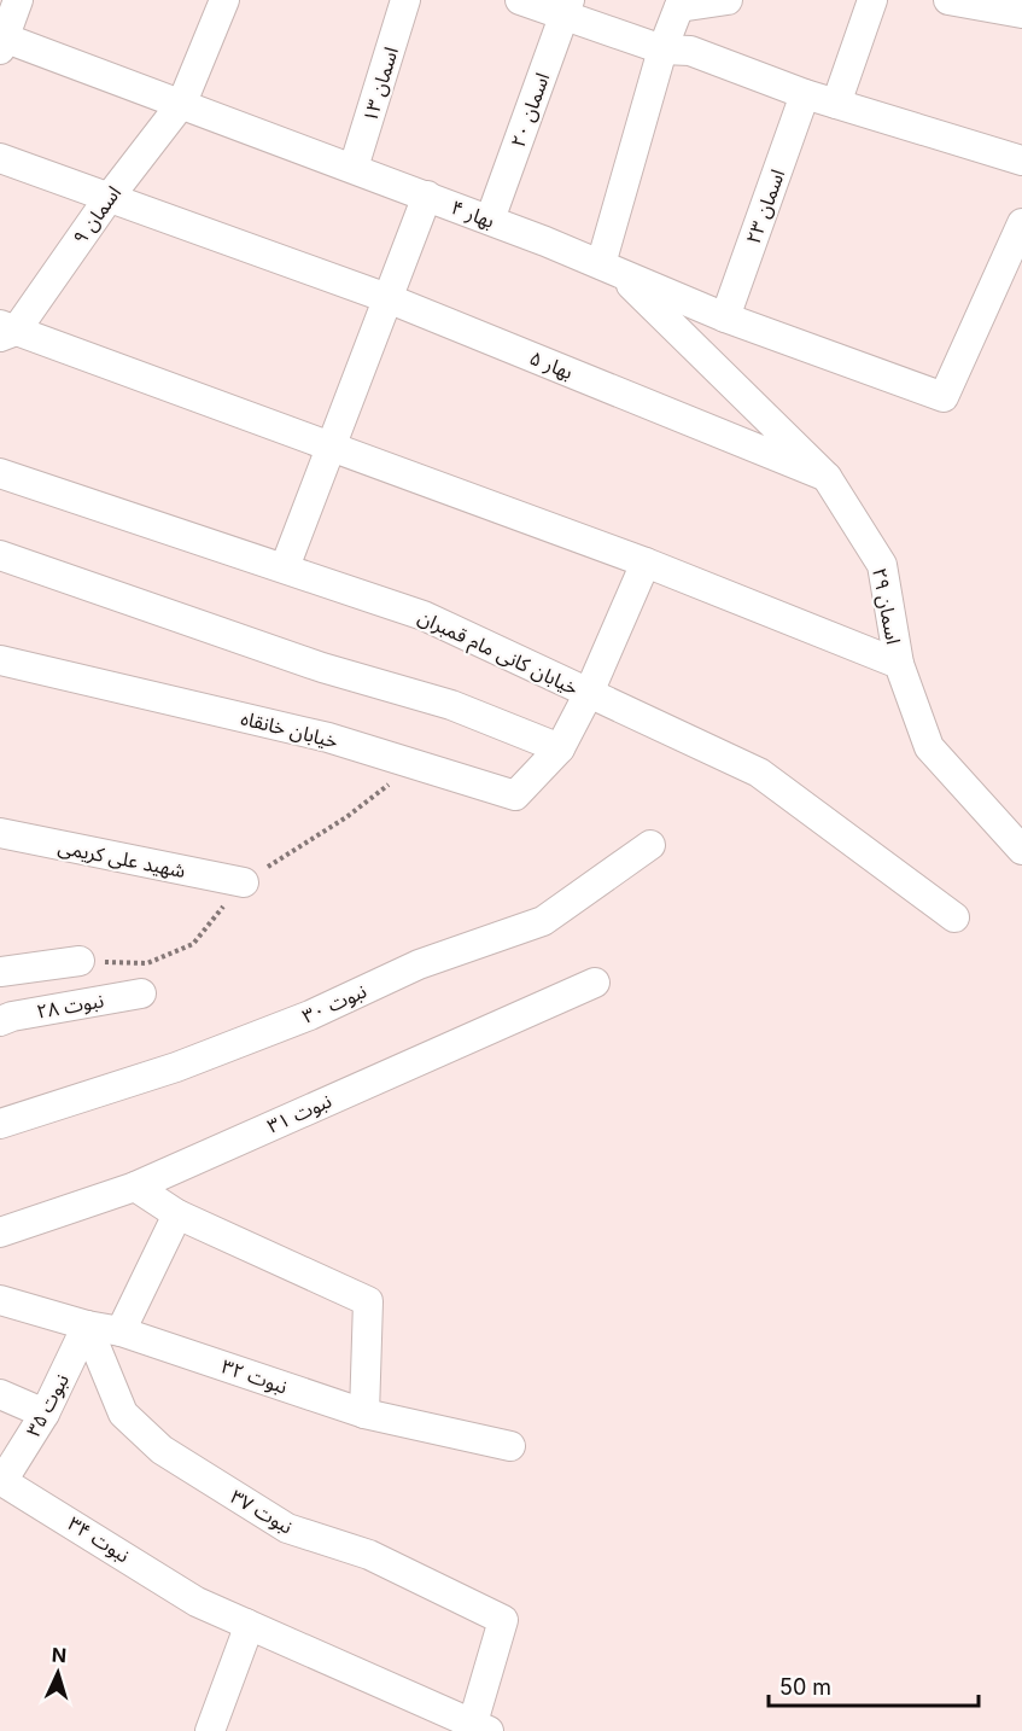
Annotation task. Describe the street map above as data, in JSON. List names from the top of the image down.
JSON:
{
  "streets": {
    "street": [
      "اسمان ۱۳",
      "اسمان ۲۰",
      "اسمان ۲۳",
      "بهار ۴",
      "اسمان ۹",
      "بهار ۵",
      "اسمان ۲۹",
      "خیابان کانی مام قمبران",
      "خیابان خانقاه",
      "شهید علی کریمی",
      "نبوت ۳۰",
      "نبوت ۲۸",
      "نبوت ۳۱",
      "نبوت ۳۲",
      "نبوت ۳۵",
      "نبوت ۳۷",
      "نبوت ۳۴"
    ]
  },
  "crossings": [
    ["اسمان ۱۳", "بهار ۴"],
    ["اسمان ۲۰", "بهار ۴"],
    ["اسمان ۲۳", "بهار ۴"],
    ["بهار ۴", "اسمان ۹"],
    ["اسمان ۹", "بهار ۵"],
    ["بهار ۵", "اسمان ۲۹"],
    ["نبوت ۳۲", "نبوت ۳۵"],
    ["نبوت ۳۲", "نبوت ۳۷"],
    ["نبوت ۳۵", "نبوت ۳۷"],
    ["نبوت ۳۵", "نبوت ۳۴"],
    ["نبوت ۳۷", "نبوت ۳۴"]
  ],
  "scale_bar": "50 m",
  "north": "top"
}
